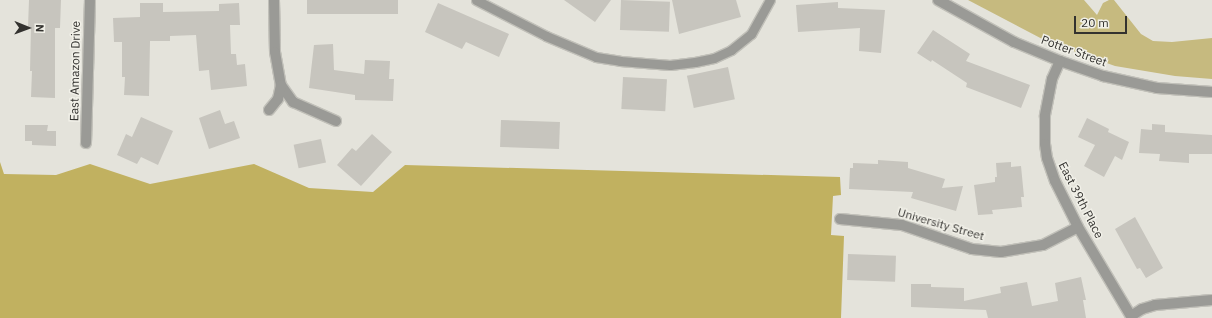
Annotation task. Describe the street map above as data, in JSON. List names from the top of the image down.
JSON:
{
  "streets": {
    "street": [
      "Potter Street",
      "East Amazon Drive",
      "East 39th Place",
      "University Street"
    ]
  },
  "crossings": [
    ["Potter Street", "East 39th Place"],
    ["East 39th Place", "University Street"]
  ],
  "scale_bar": "20 m",
  "north": "right"
}
